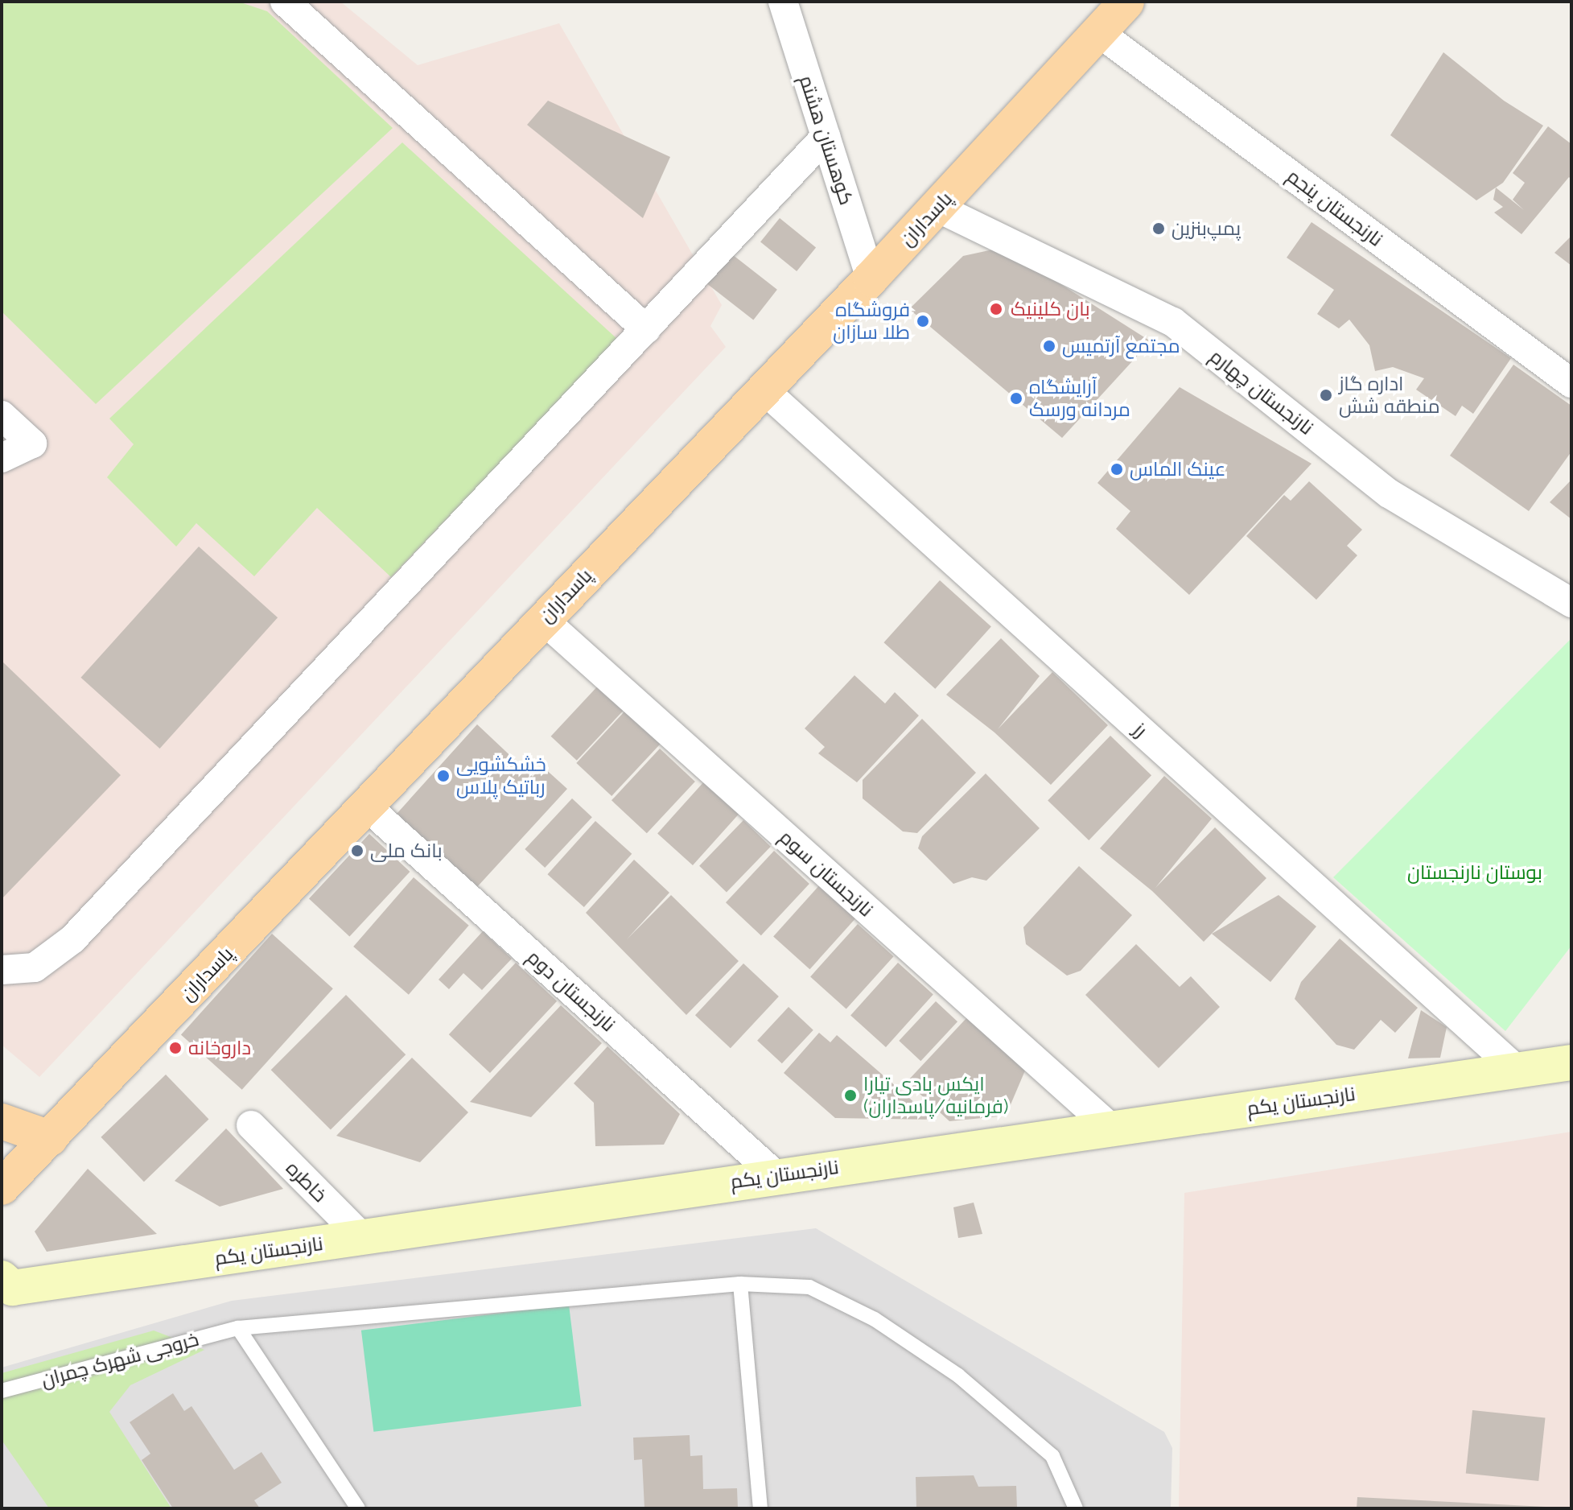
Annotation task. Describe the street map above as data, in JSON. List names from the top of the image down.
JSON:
{
  "streets": {
    "main road": ["پاسداران", "نارنجستان یکم"],
    "street": [
      "کوهستان هشتم",
      "نارنجستان پنجم",
      "نارنجستان چهارم",
      "رز",
      "نارنجستان سوم",
      "نارنجستان دوم",
      "خاطره"
    ],
    "lane": ["خروجی شهرک چمران"]
  },
  "crossings": [
    ["کوهستان هشتم", "پاسداران"],
    ["نارنجستان پنجم", "پاسداران"],
    ["پاسداران", "نارنجستان چهارم"],
    ["پاسداران", "رز"],
    ["پاسداران", "نارنجستان سوم"],
    ["پاسداران", "نارنجستان دوم"],
    ["رز", "نارنجستان یکم"],
    ["نارنجستان سوم", "نارنجستان یکم"],
    ["نارنجستان دوم", "نارنجستان یکم"],
    ["نارنجستان یکم", "خاطره"]
  ],
  "parks": ["بوستان نارنجستان"],
  "places": [
    "پمپ‌بنزین",
    "بان کلینیک",
    "فروشگاه طلا سازان",
    "مجتمع آرتمیس",
    "اداره گاز منطقه شش",
    "آرایشگاه مردانه ورسک",
    "عینک الماس",
    "خشکشویی رباتیک پلاس",
    "بانک ملی",
    "داروخانه",
    "ایکس بادی تیارا (فرمانیه/پاسداران)"
  ]
}
